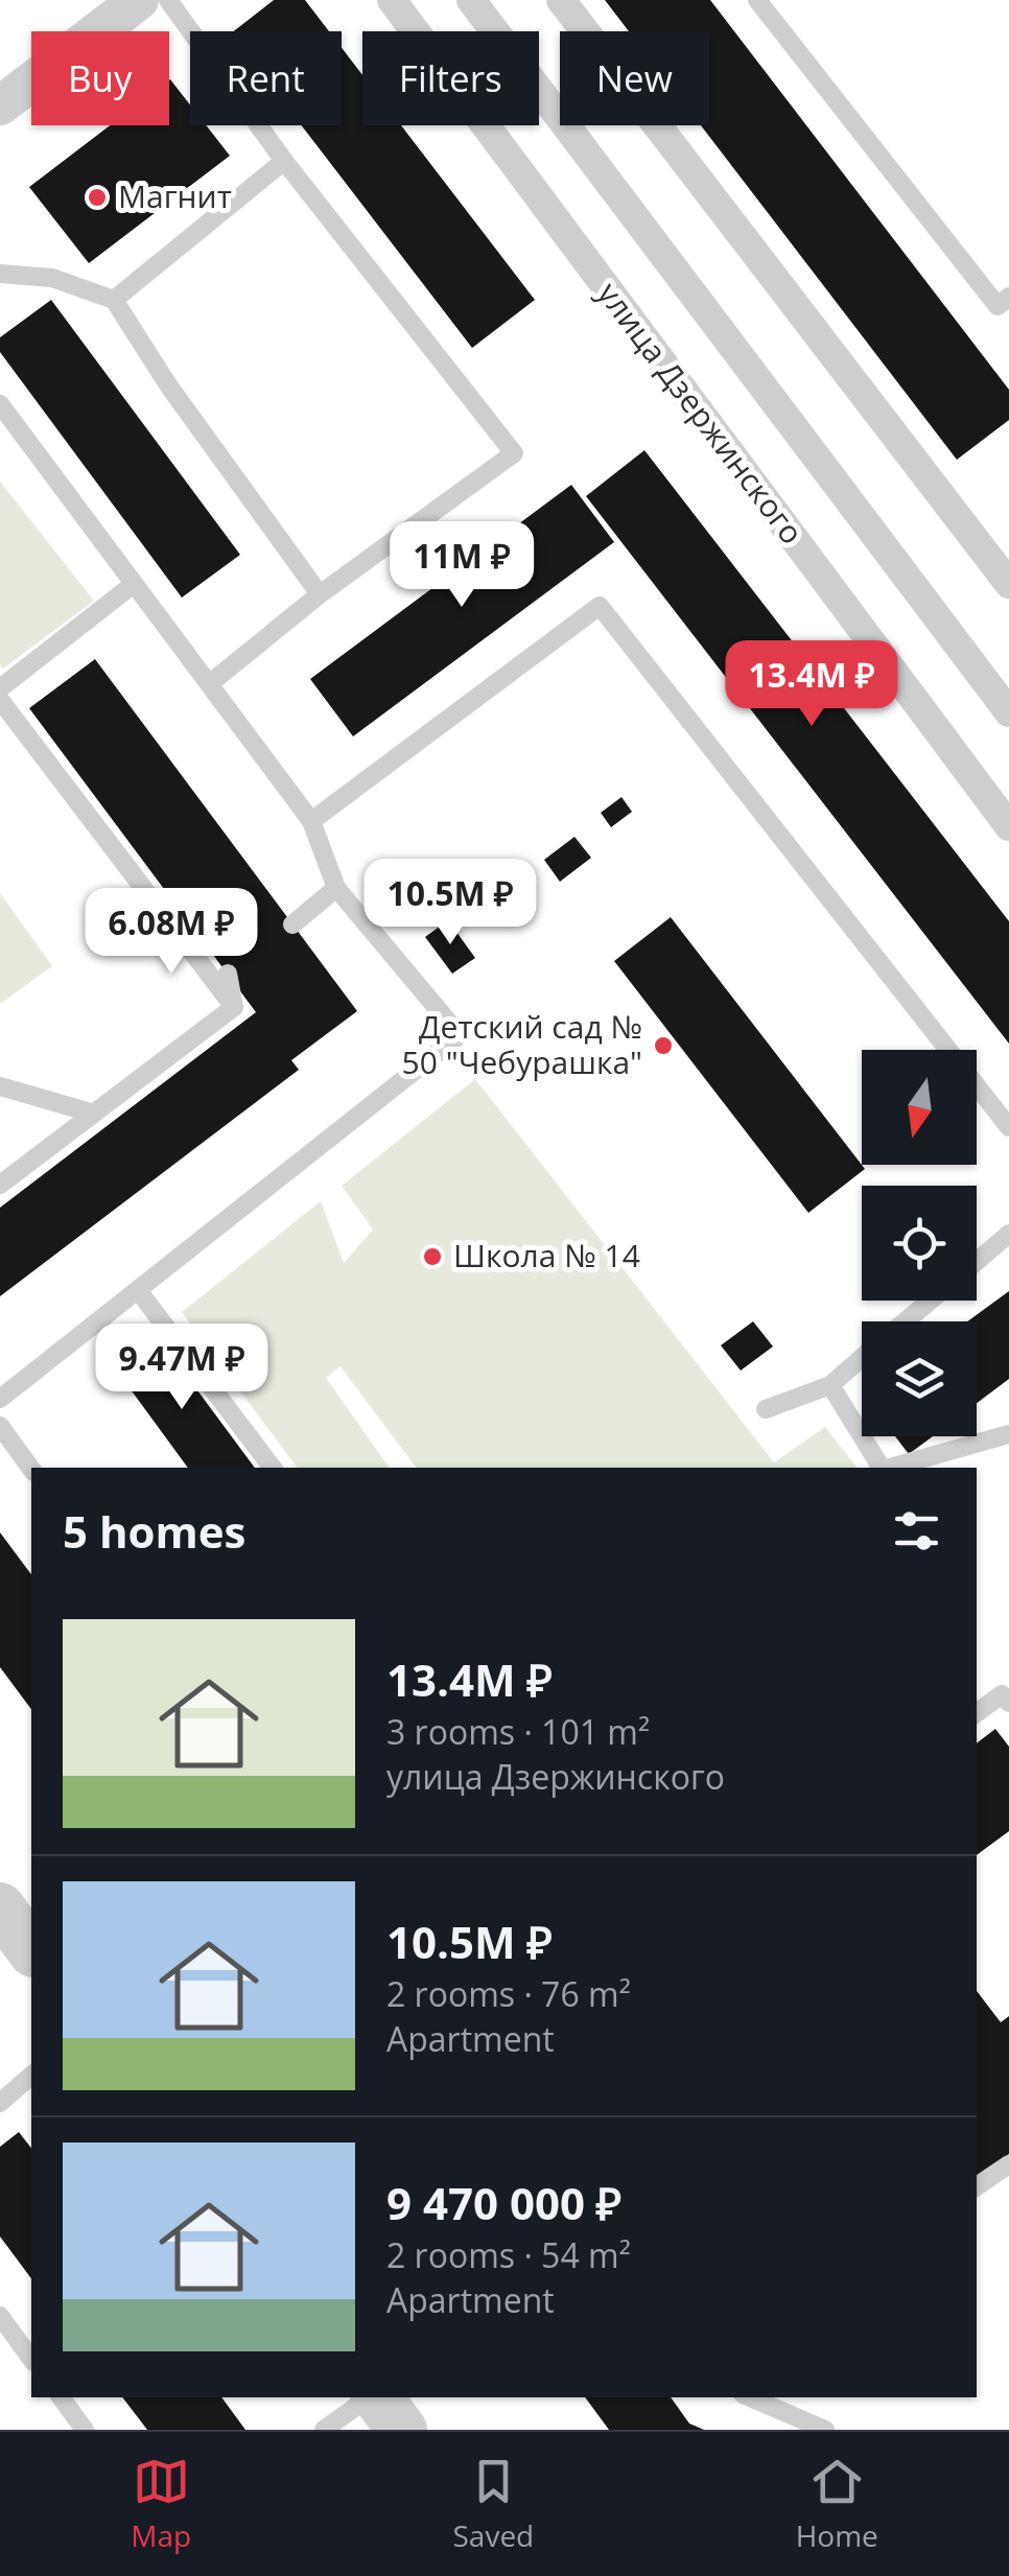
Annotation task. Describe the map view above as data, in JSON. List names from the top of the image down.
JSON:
{
  "streets": {
    "street": ["улица Дзержинского"]
  },
  "places": ["Магнит", "Детский сад № 50 \"Чебурашка\"", "Школа № 14"],
  "north": "bottom",
  "page": {
    "chip": [
      "Buy",
      "Rent",
      "Filters",
      "New"
    ],
    "price": [
      "11M ₽",
      "13.4M ₽",
      "10.5M ₽",
      "6.08M ₽",
      "9.47M ₽"
    ],
    "heading": "5 homes",
    "list": [
      {
        "name": "13.4M ₽",
        "note": "3 rooms · 101 m² · улица Дзержинского"
      },
      {
        "name": "10.5M ₽",
        "note": "2 rooms · 76 m² · Apartment"
      },
      {
        "name": "9 470 000 ₽",
        "note": "2 rooms · 54 m² · Apartment"
      }
    ],
    "tabs": ["Map", "Saved", "Home"]
  }
}
